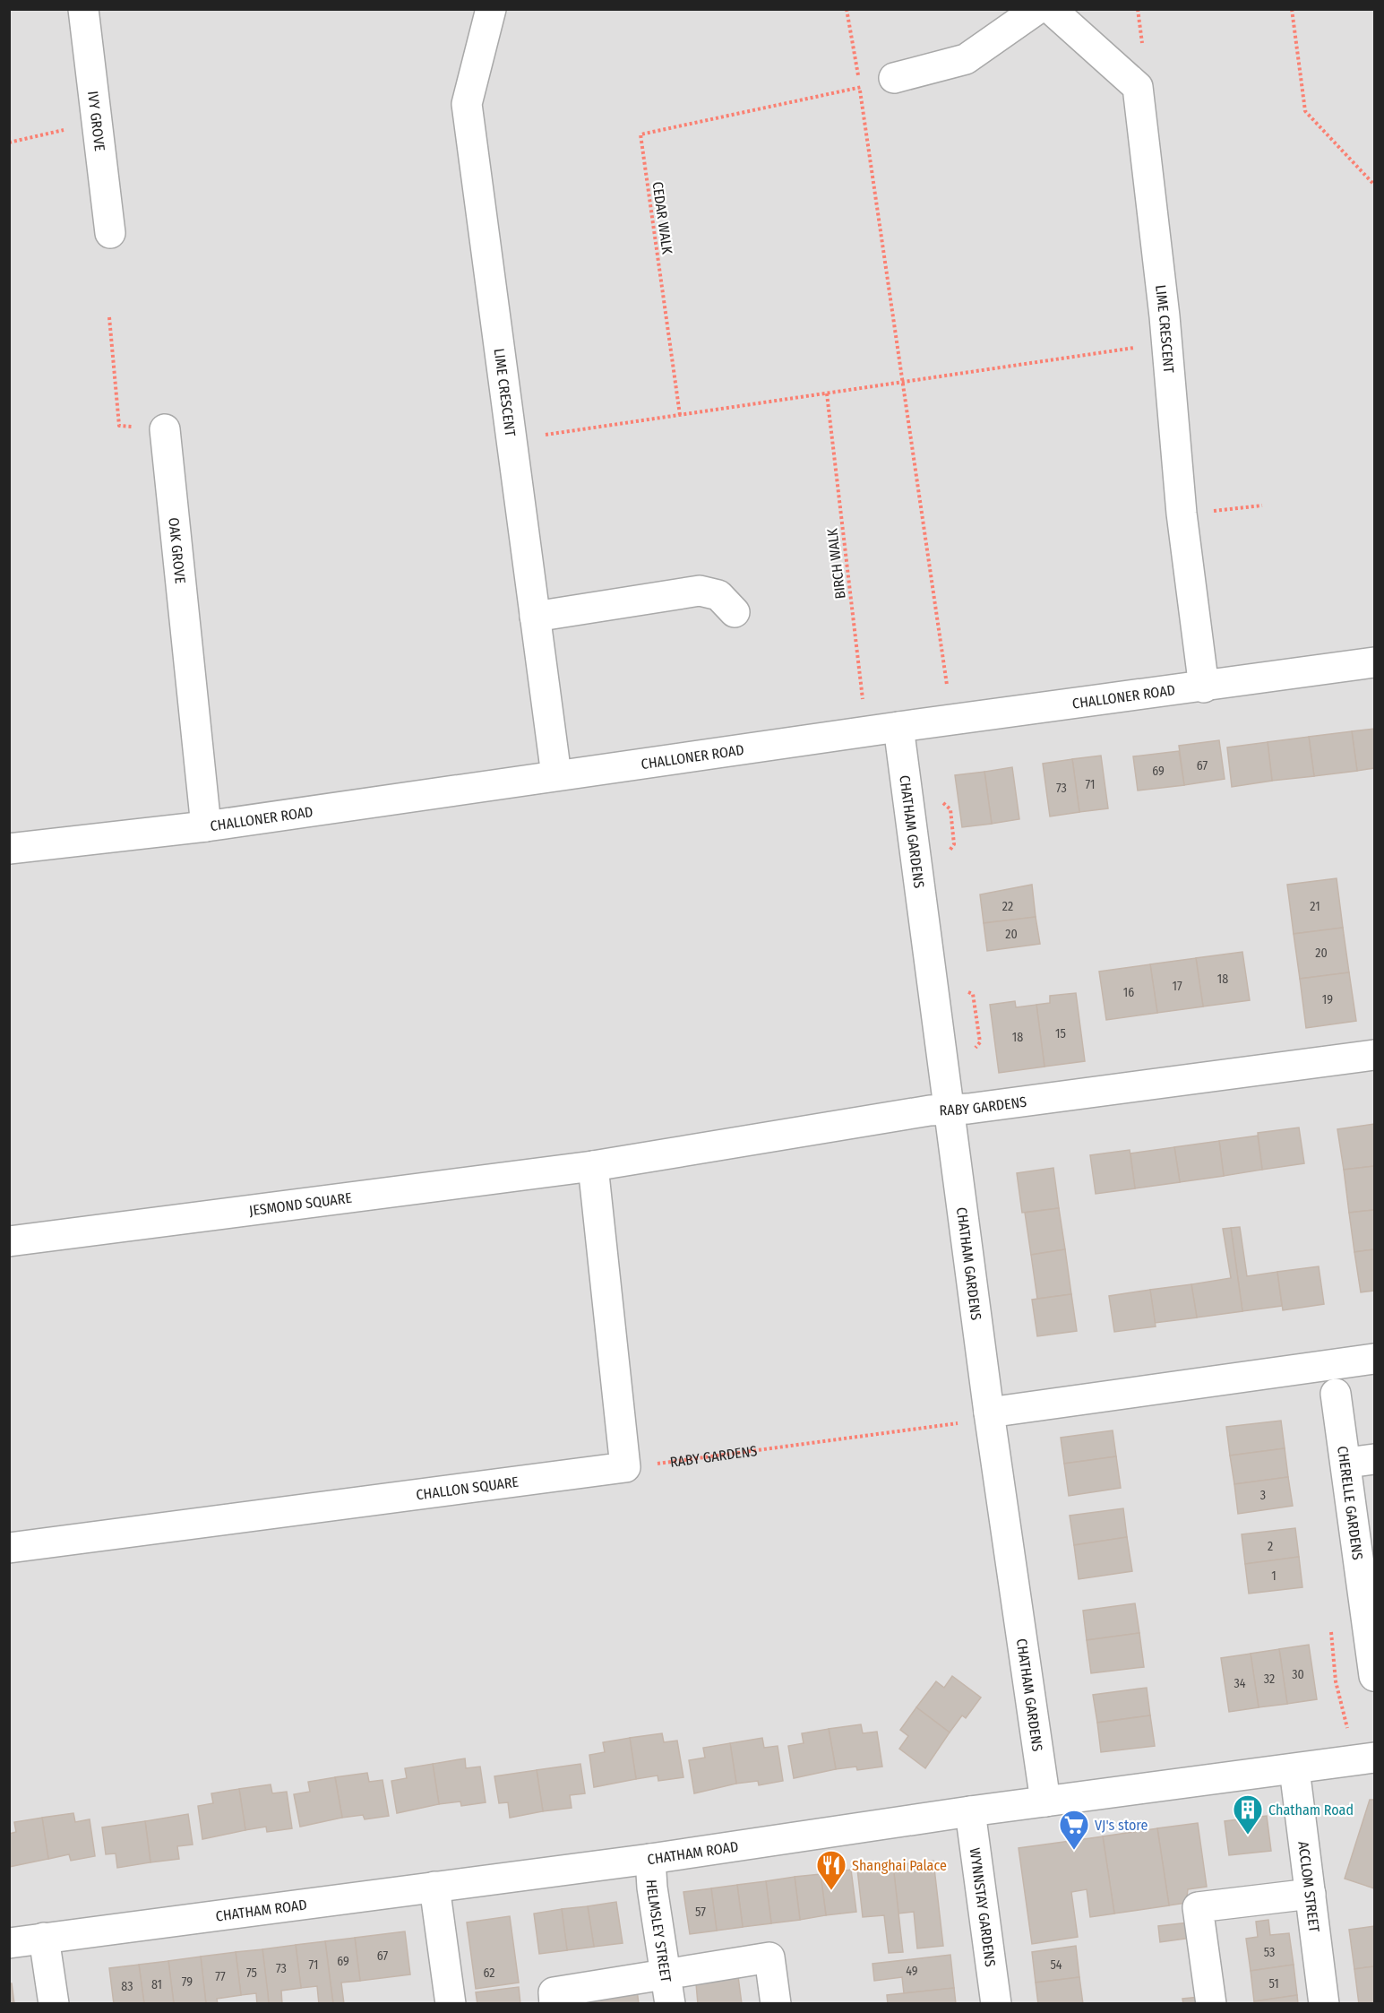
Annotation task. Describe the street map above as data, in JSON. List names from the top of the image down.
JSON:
{
  "streets": {
    "street": [
      "IVY GROVE",
      "LIME CRESCENT",
      "OAK GROVE",
      "CHALLONER ROAD",
      "CHATHAM GARDENS",
      "RABY GARDENS",
      "JESMOND SQUARE",
      "CHALLON SQUARE",
      "CHERELLE GARDENS",
      "CHATHAM ROAD",
      "ACCLOM STREET",
      "WYNNSTAY GARDENS",
      "HELMSLEY STREET"
    ],
    "path": ["CEDAR WALK", "BIRCH WALK"]
  },
  "crossings": [
    ["LIME CRESCENT", "CHALLONER ROAD"],
    ["OAK GROVE", "CHALLONER ROAD"],
    ["BIRCH WALK", "CHALLONER ROAD"],
    ["CHALLONER ROAD", "CHATHAM GARDENS"],
    ["CHATHAM GARDENS", "RABY GARDENS"],
    ["CHATHAM GARDENS", "CHATHAM ROAD"],
    ["RABY GARDENS", "JESMOND SQUARE"],
    ["RABY GARDENS", "CHALLON SQUARE"],
    ["CHATHAM ROAD", "ACCLOM STREET"],
    ["CHATHAM ROAD", "WYNNSTAY GARDENS"],
    ["CHATHAM ROAD", "HELMSLEY STREET"]
  ],
  "places": {
    "building": ["Chatham Road"],
    "supermarket": ["VJ's store"],
    "restaurant": ["Shanghai Palace"]
  },
  "house_numbers": [
    "67",
    "69",
    "71",
    "73",
    "22",
    "21",
    "20",
    "20",
    "18",
    "17",
    "16",
    "19",
    "15",
    "18",
    "3",
    "2",
    "1",
    "30",
    "32",
    "34",
    "57",
    "53",
    "67",
    "69",
    "71",
    "54",
    "73",
    "49",
    "75",
    "62",
    "77",
    "79",
    "51",
    "81",
    "83"
  ]
}
